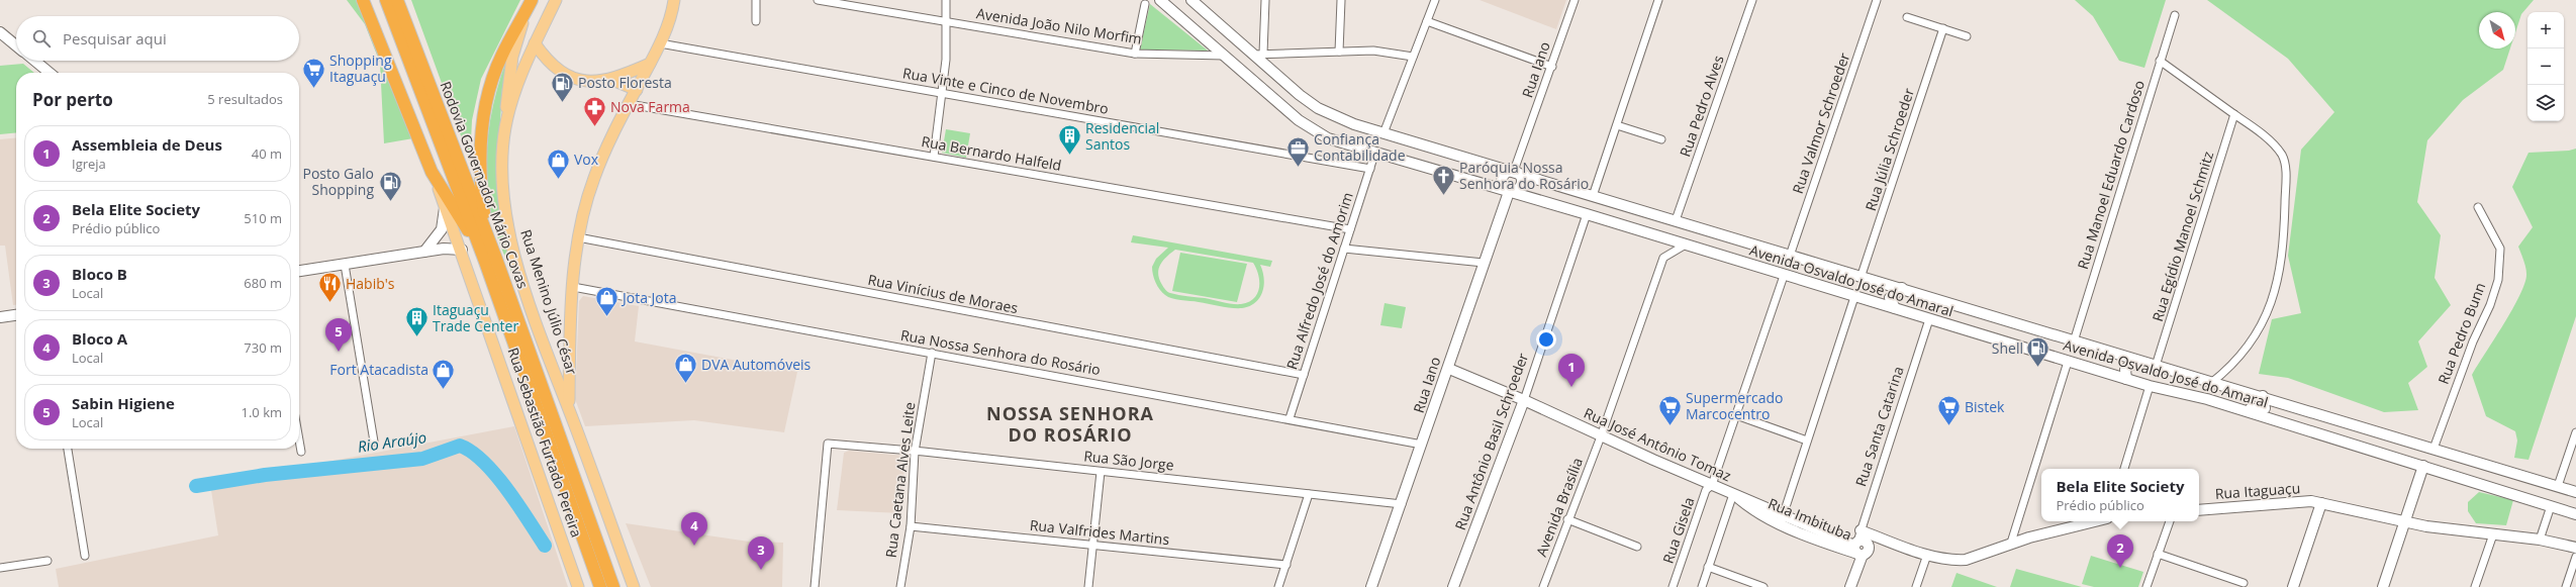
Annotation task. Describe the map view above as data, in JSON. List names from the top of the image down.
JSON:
{
  "streets": {
    "highway": ["Rodovia Governador Mário Covas"],
    "main road": [
      "Rua Iano",
      "Avenida Osvaldo José do Amaral",
      "Rua Menino Júlio César",
      "Rua Santa Catarina",
      "Rua Antônio Basil Schroeder",
      "Rua Sebastião Furtado Pereira",
      "Rua José Antônio Tomaz",
      "Rua Itaguaçu",
      "Rua Imbituba"
    ],
    "street": [
      "Avenida João Nilo Morfim",
      "Rua Vinte e Cinco de Novembro",
      "Rua Pedro Alves",
      "Rua Valmor Schroeder",
      "Rua Júlia Schroeder",
      "Rua Bernardo Halfeld",
      "Rua Manoel Eduardo Cardoso",
      "Rua Egídio Manoel Schmitz",
      "Rua Alfredo José do Amorim",
      "Rua Vinícius de Moraes",
      "Rua Pedro Bunn",
      "Rua Nossa Senhora do Rosário",
      "Rua São Jorge",
      "Rua Caetana Alves Leite",
      "Avenida Brasília",
      "Rua Gisela",
      "Rua Valfrides Martins"
    ]
  },
  "crossings": [
    ["Avenida João Nilo Morfim", "Avenida Osvaldo José do Amaral"],
    ["Rua Iano", "Avenida Osvaldo José do Amaral"],
    ["Rua Iano", "Rua Nossa Senhora do Rosário"],
    ["Rua Iano", "Rua José Antônio Tomaz"],
    ["Rua Iano", "Rua São Jorge"],
    ["Rua Vinte e Cinco de Novembro", "Rua Alfredo José do Amorim"],
    ["Rua Pedro Alves", "Avenida Osvaldo José do Amaral"],
    ["Rua Valmor Schroeder", "Avenida Osvaldo José do Amaral"],
    ["Rua Júlia Schroeder", "Avenida Osvaldo José do Amaral"],
    ["Rua Bernardo Halfeld", "Rua Alfredo José do Amorim"],
    ["Rua Manoel Eduardo Cardoso", "Avenida Osvaldo José do Amaral"],
    ["Rua Egídio Manoel Schmitz", "Avenida Osvaldo José do Amaral"],
    ["Rua Alfredo José do Amorim", "Avenida Osvaldo José do Amaral"],
    ["Rua Alfredo José do Amorim", "Rua Vinícius de Moraes"],
    ["Rua Alfredo José do Amorim", "Rua Nossa Senhora do Rosário"],
    ["Avenida Osvaldo José do Amaral", "Rua Pedro Bunn"],
    ["Avenida Osvaldo José do Amaral", "Rua Santa Catarina"],
    ["Avenida Osvaldo José do Amaral", "Rua Antônio Basil Schroeder"],
    ["Rua Nossa Senhora do Rosário", "Rua Caetana Alves Leite"],
    ["Rua Santa Catarina", "Rua José Antônio Tomaz"],
    ["Rua Santa Catarina", "Rua Imbituba"],
    ["Rua Antônio Basil Schroeder", "Rua José Antônio Tomaz"],
    ["Rua José Antônio Tomaz", "Avenida Brasília"],
    ["Rua José Antônio Tomaz", "Rua Imbituba"],
    ["Rua José Antônio Tomaz", "Rua Gisela"],
    ["Rua São Jorge", "Rua Caetana Alves Leite"],
    ["Rua Caetana Alves Leite", "Rua Valfrides Martins"]
  ],
  "districts": ["NOSSA SENHORA DO ROSÁRIO"],
  "water": ["Rio Araújo"],
  "places": {
    "supermarket": ["Shopping Itaguaçu", "Supermercado Marcocentro", "Bistek"],
    "fuel station": ["Posto Floresta", "Posto Galo Shopping", "Shell"],
    "pharmacy": ["Nova Farma"],
    "building": ["Residencial Santos", "Itaguaçu Trade Center"],
    "office": ["Confiança Contabilidade"],
    "shop": [
      "Vox",
      "Jota Jota",
      "DVA Automóveis",
      "Fort Atacadista"
    ],
    "church": ["Paróquia Nossa Senhora do Rosário"],
    "restaurant": ["Habib's"]
  },
  "north": "bottom right",
  "page": {
    "map_buttons": ["+", "−"],
    "search": "Pesquisar aqui",
    "heading": ["Por perto", "5 resultados"],
    "list": [
      {
        "mark": "1",
        "name": "Assembleia de Deus",
        "note": "Igreja",
        "value": "40 m"
      },
      {
        "mark": "2",
        "name": "Bela Elite Society",
        "note": "Prédio público",
        "value": "510 m"
      },
      {
        "mark": "3",
        "name": "Bloco B",
        "note": "Local",
        "value": "680 m"
      },
      {
        "mark": "4",
        "name": "Bloco A",
        "note": "Local",
        "value": "730 m"
      },
      {
        "mark": "5",
        "name": "Sabin Higiene",
        "note": "Local",
        "value": "1.0 km"
      }
    ],
    "pins": [
      "5",
      "1",
      "4",
      "2",
      "3"
    ],
    "popup": ["Bela Elite Society", "Prédio público"]
  }
}
